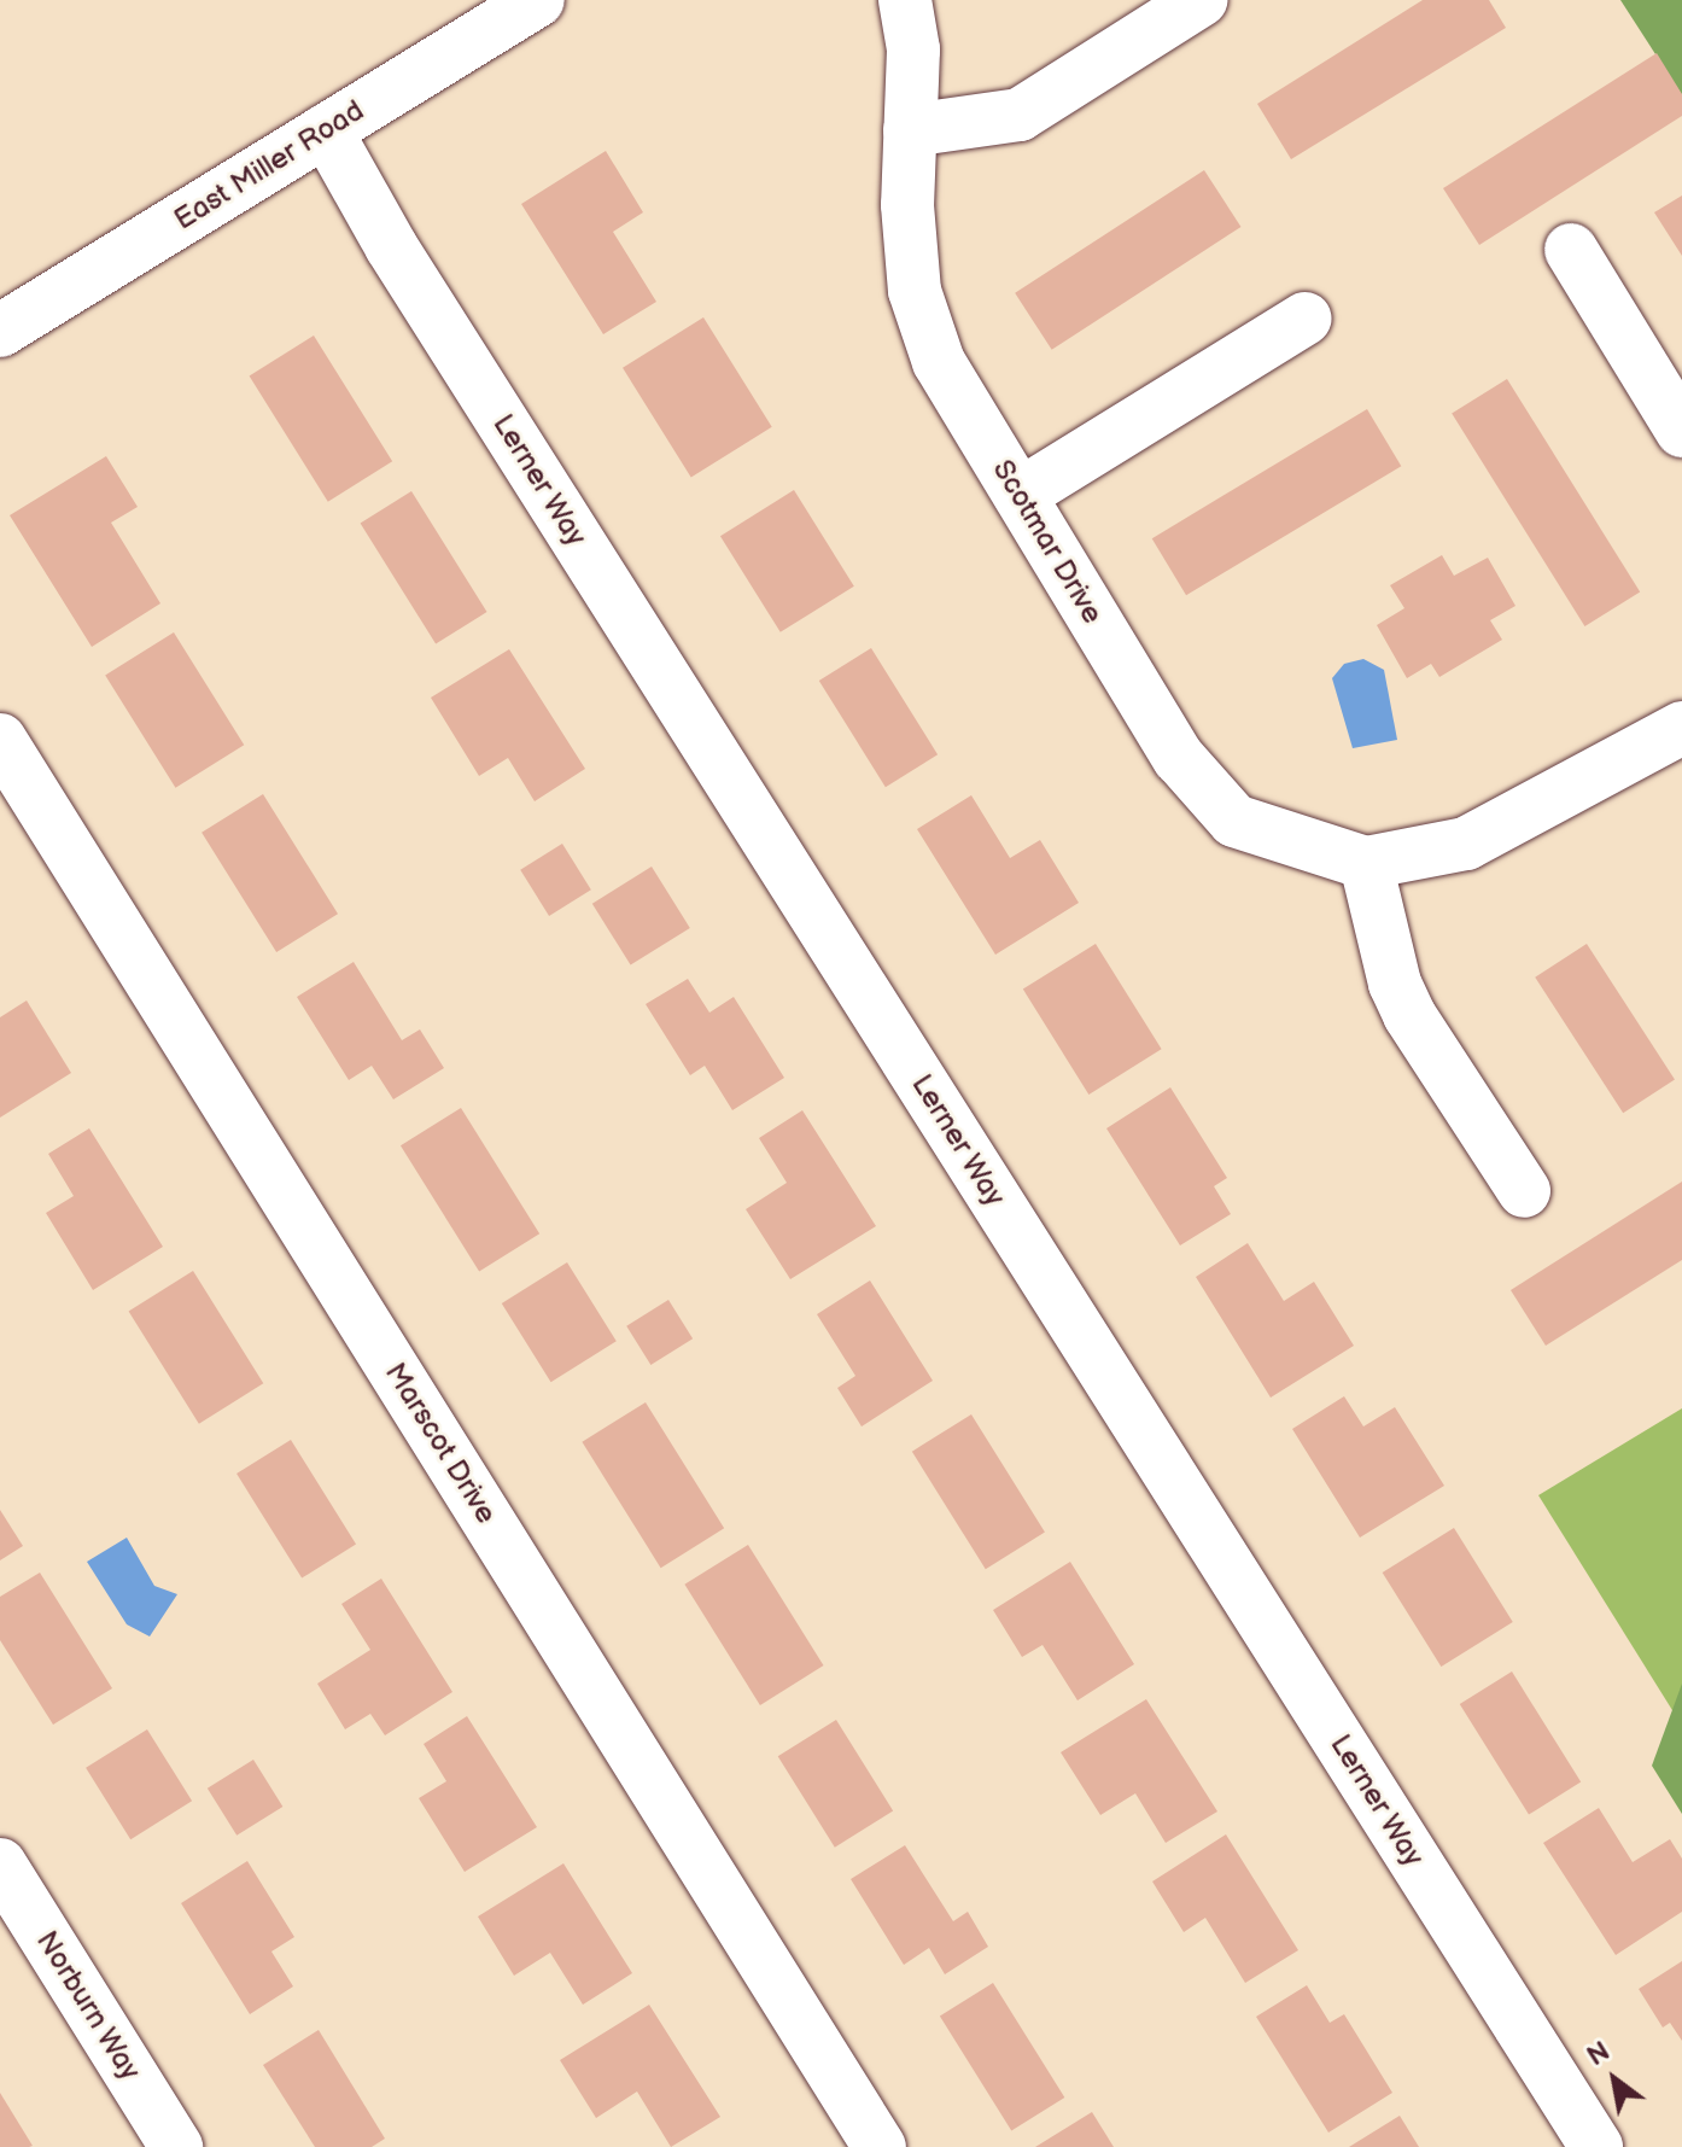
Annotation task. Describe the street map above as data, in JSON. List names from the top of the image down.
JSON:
{
  "streets": {
    "street": [
      "East Miller Road",
      "Lerner Way",
      "Scotmar Drive",
      "Marscot Drive",
      "Norburn Way"
    ]
  },
  "crossings": [
    ["East Miller Road", "Lerner Way"]
  ],
  "north": "top left"
}
